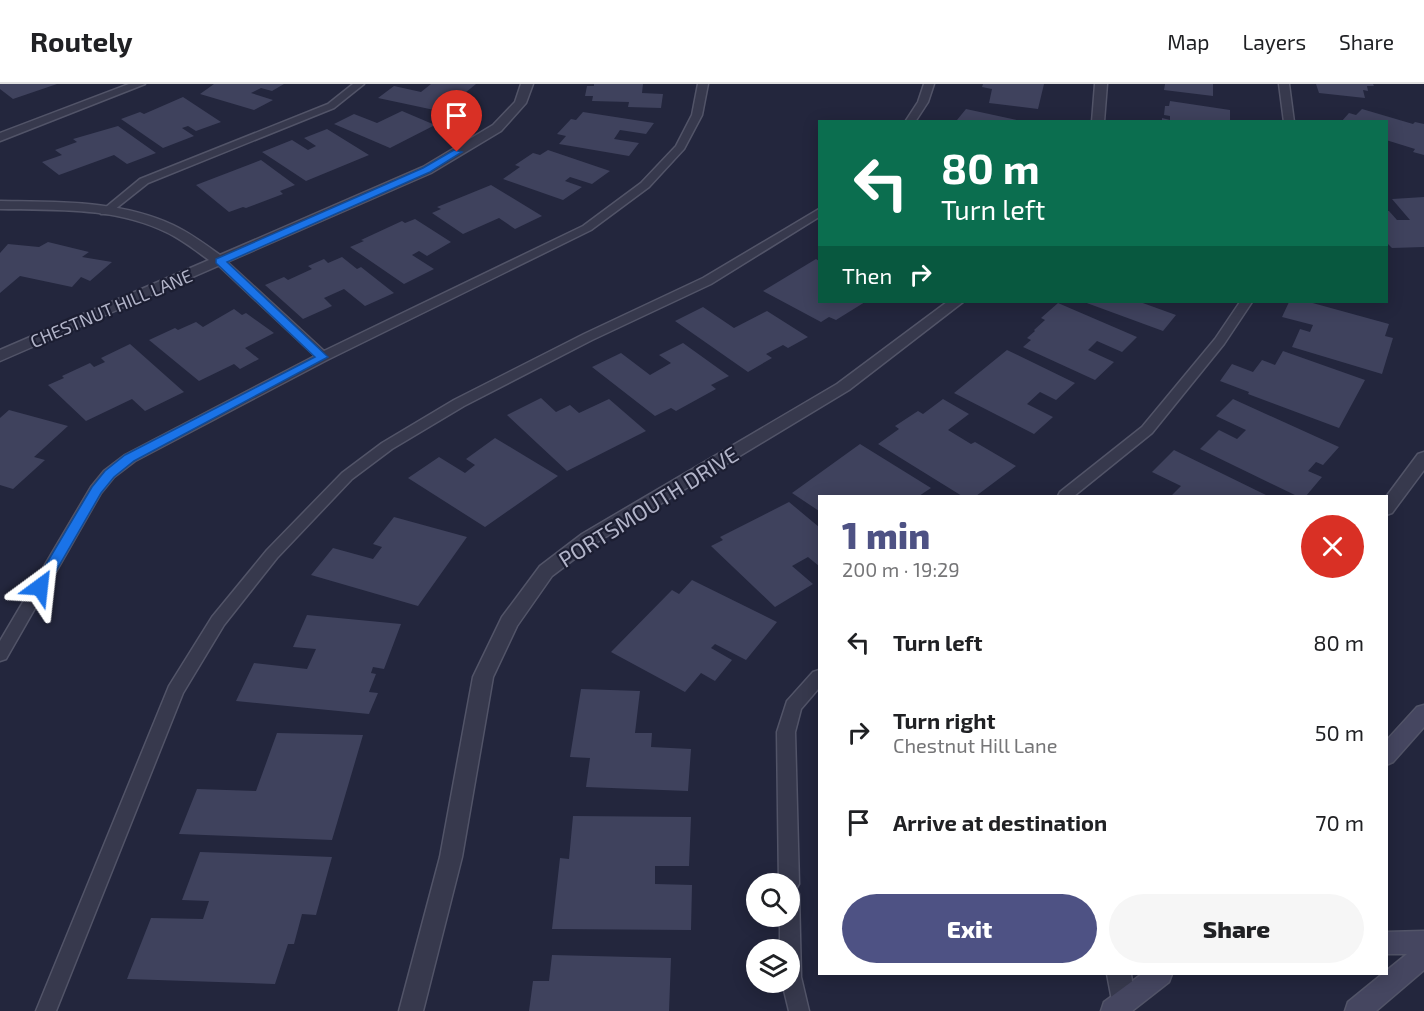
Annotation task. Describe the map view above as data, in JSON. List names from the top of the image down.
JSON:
{
  "streets": {
    "street": ["CHESTNUT HILL LANE", "PORTSMOUTH DRIVE"]
  },
  "page": {
    "header": "Routely",
    "nav": ["Map", "Layers", "Share"],
    "turn": ["80 m", "Turn left"],
    "then": "Then",
    "heading": ["1 min", "200 m · 19:29"],
    "list": [
      {
        "name": "Turn left",
        "value": "80 m"
      },
      {
        "name": "Turn right",
        "note": "Chestnut Hill Lane",
        "value": "50 m"
      },
      {
        "name": "Arrive at destination",
        "value": "70 m"
      }
    ],
    "buttons": ["Exit", "Share"]
  }
}
